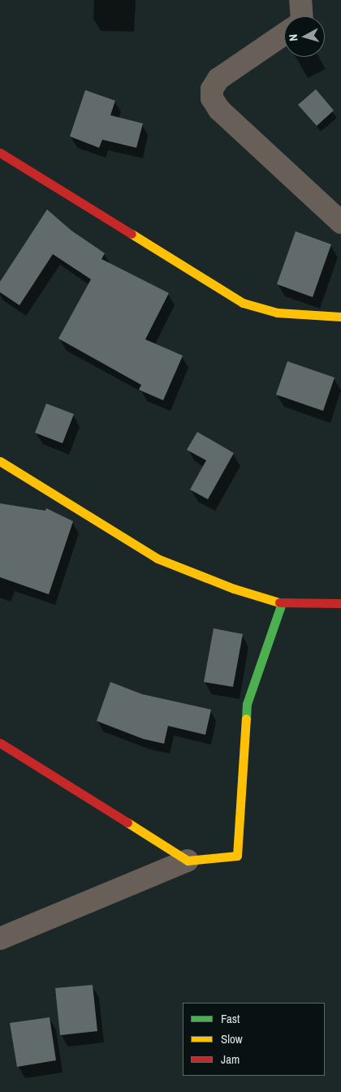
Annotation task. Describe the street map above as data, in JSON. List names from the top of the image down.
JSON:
{
  "legend": ["Fast", "Slow", "Jam"],
  "north": "left"
}
